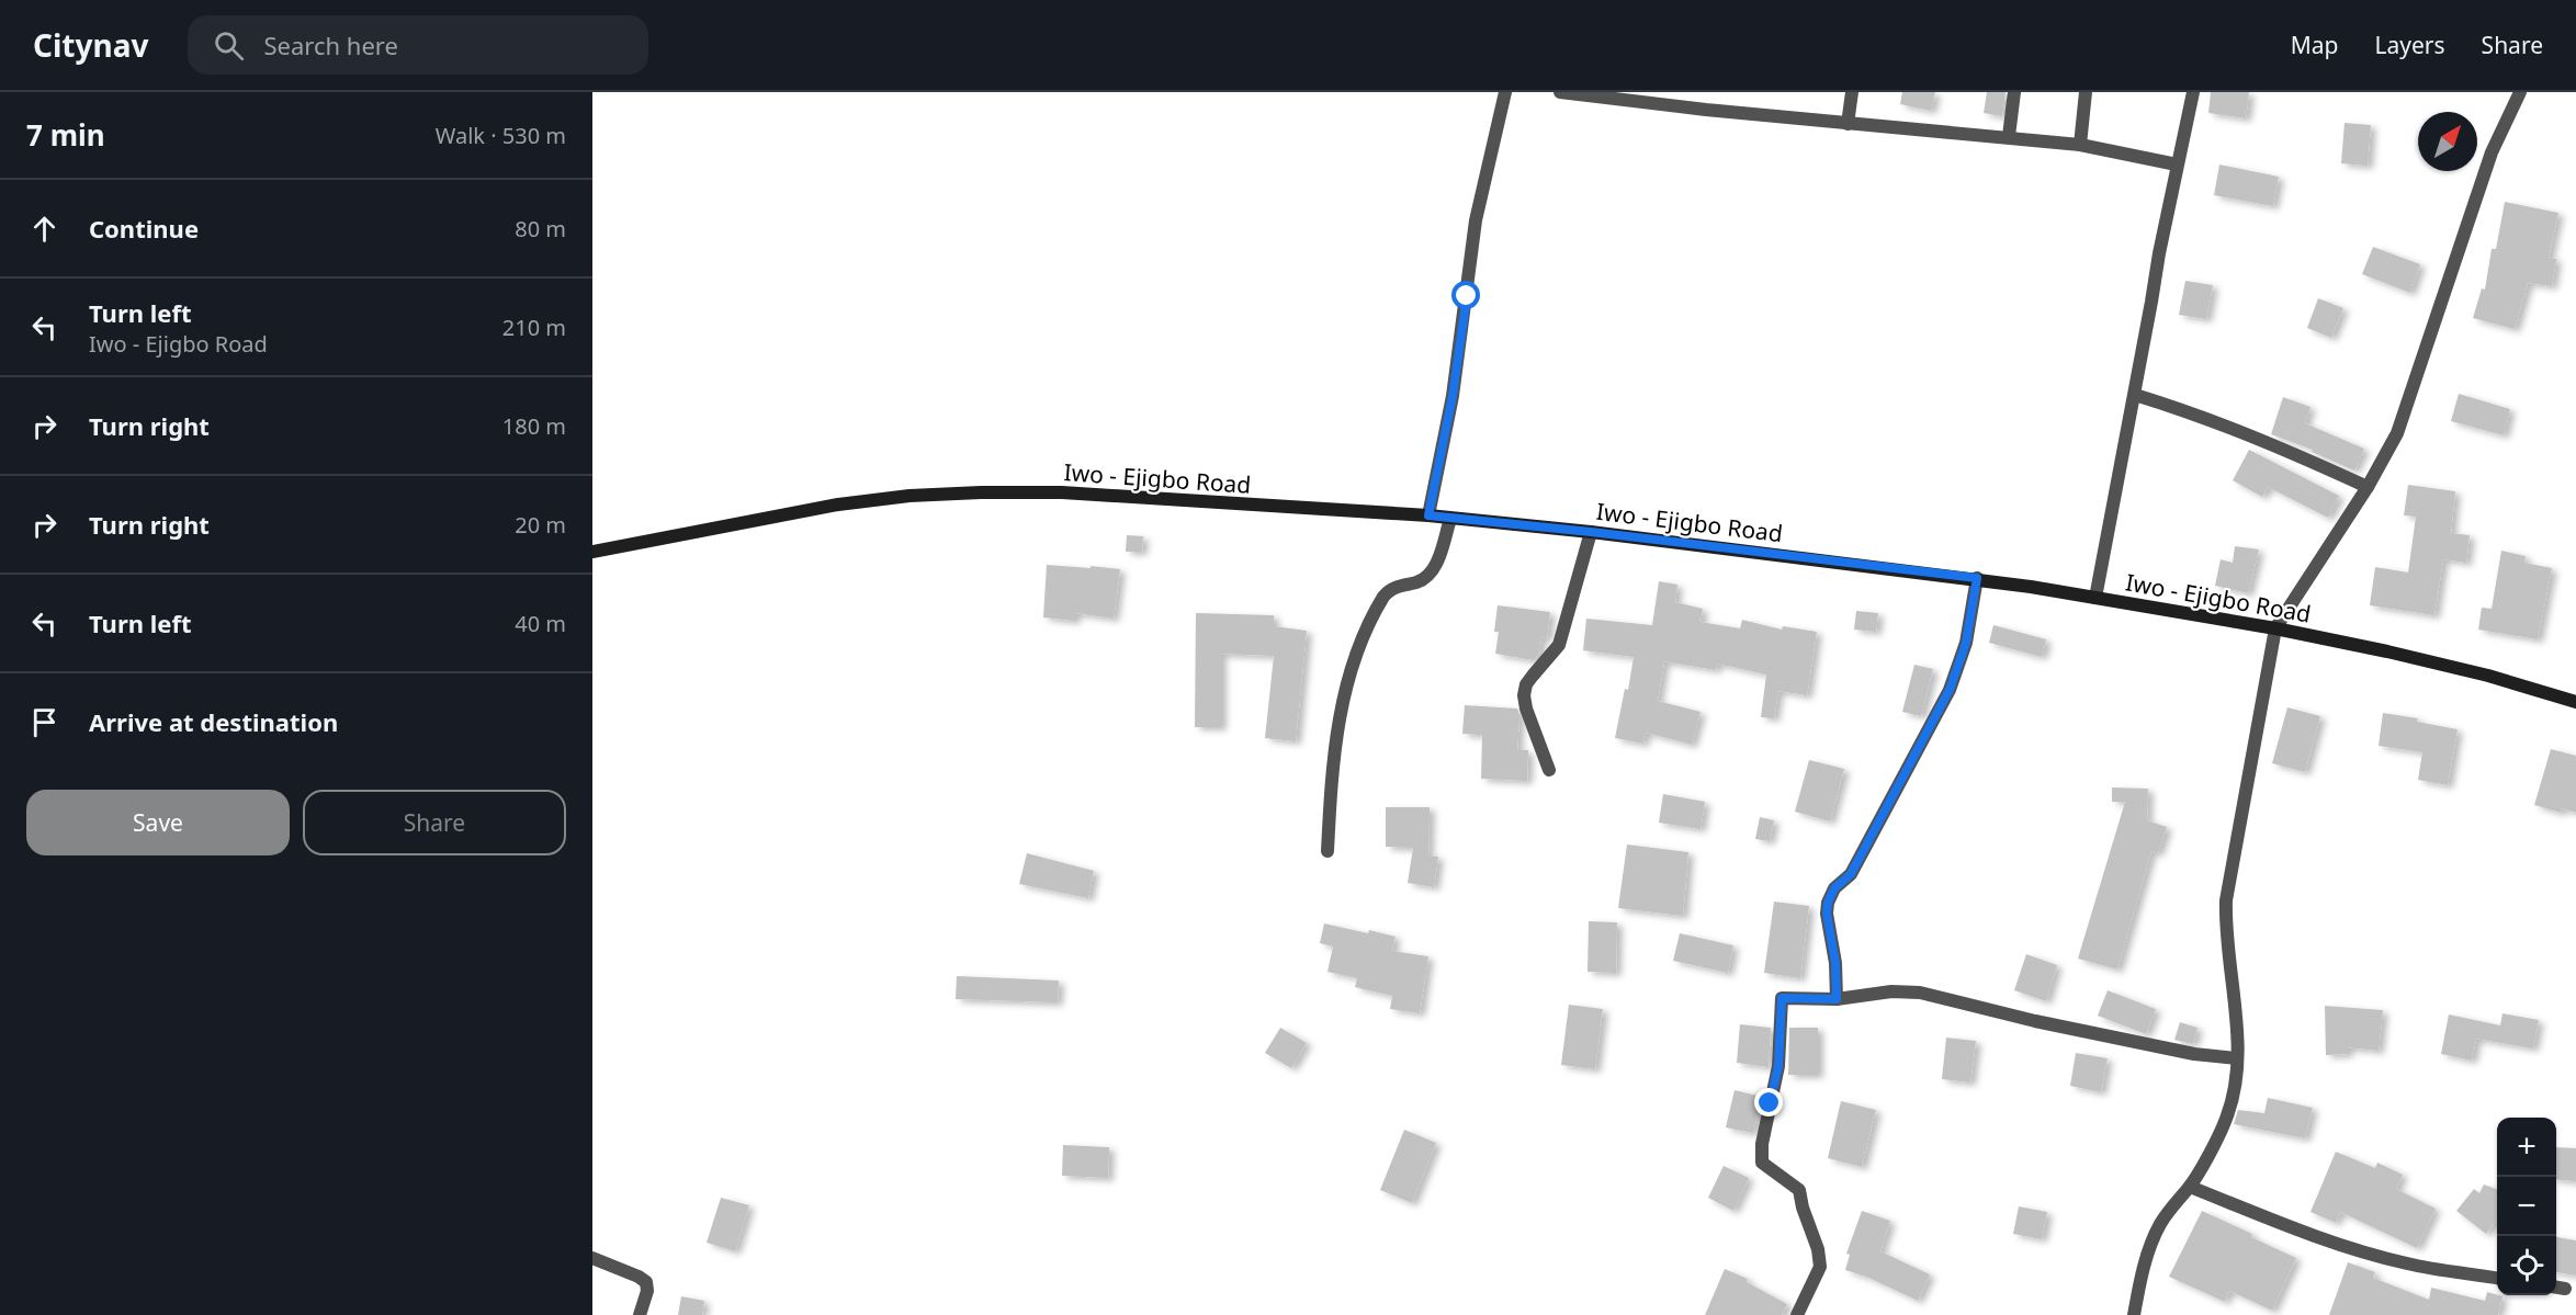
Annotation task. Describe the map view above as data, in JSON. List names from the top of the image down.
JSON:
{
  "streets": {
    "main road": ["Iwo - Ejigbo Road"]
  },
  "north": "top right",
  "page": {
    "header": "Citynav",
    "search": "Search here",
    "nav": ["Map", "Layers", "Share"],
    "heading": ["7 min", "Walk · 530 m"],
    "list": [
      ["Continue", "80 m"],
      ["Turn left", "Iwo - Ejigbo Road", "210 m"],
      ["Turn right", "180 m"],
      ["Turn right", "20 m"],
      ["Turn left", "40 m"],
      "Arrive at destination"
    ],
    "buttons": ["Save", "Share"],
    "map_buttons": ["+", "−"]
  }
}
